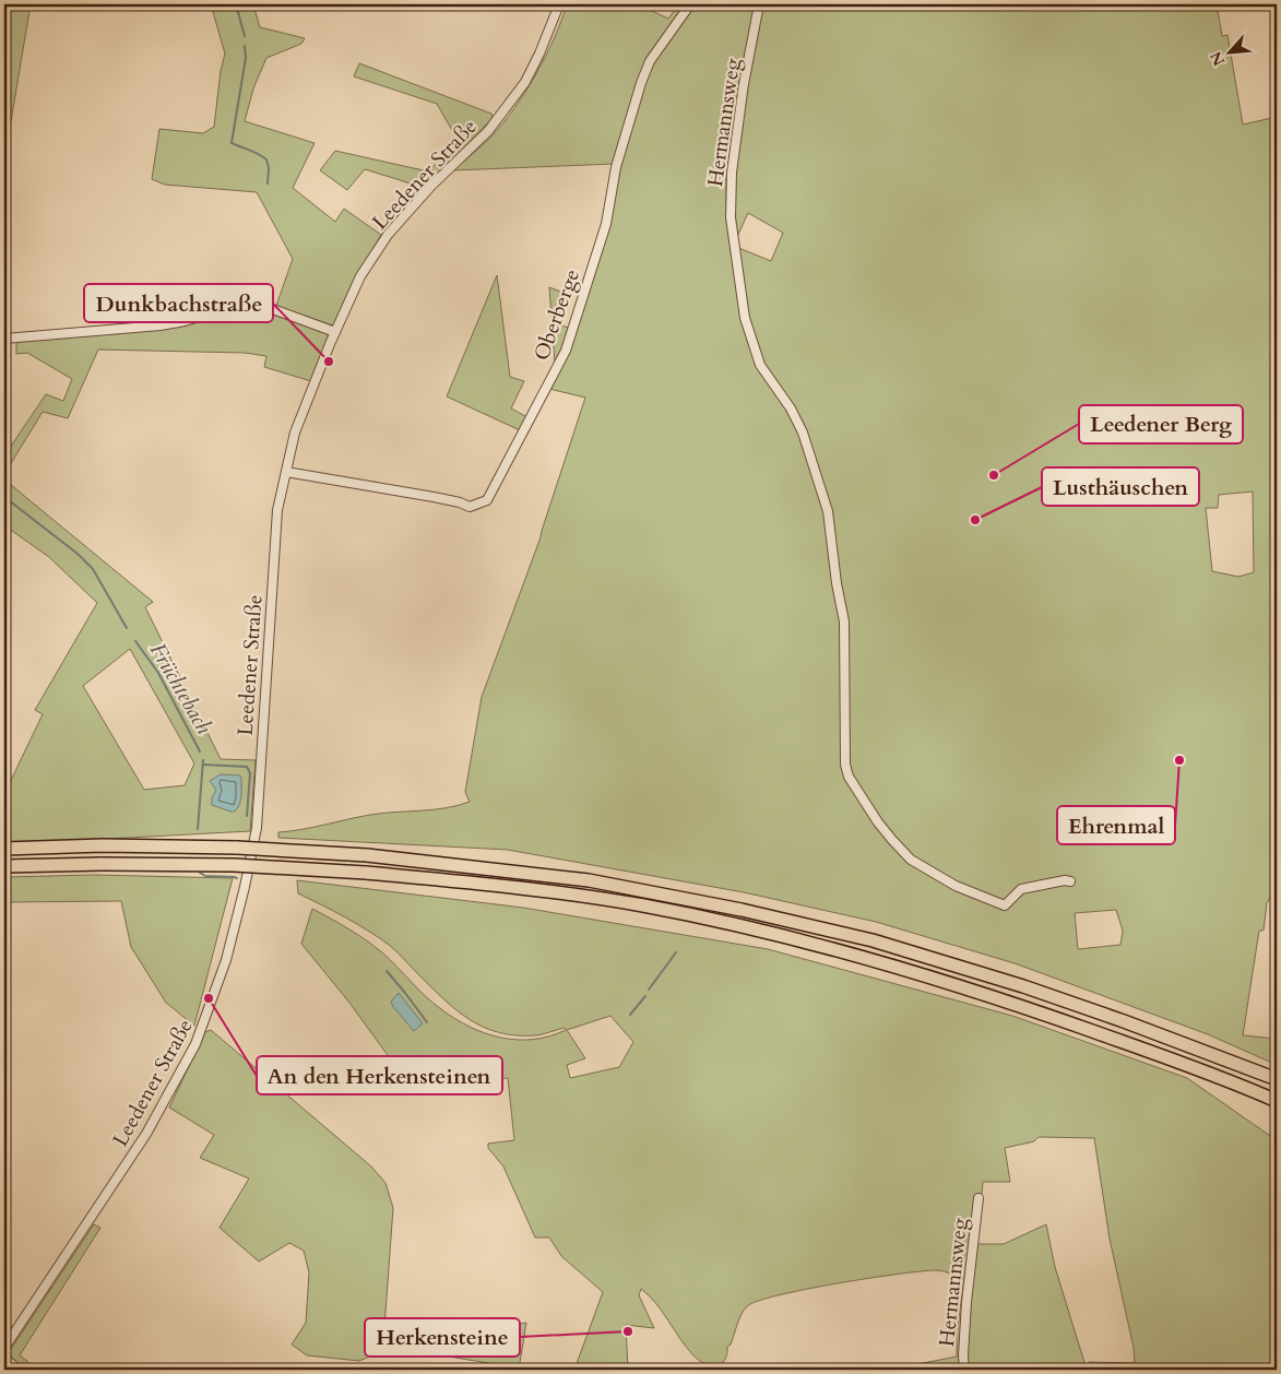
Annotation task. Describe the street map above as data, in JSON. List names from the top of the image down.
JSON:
{
  "streets": {
    "street": ["Hermannsweg", "Leedener Straße", "Oberberge"]
  },
  "crossings": [
    ["Leedener Straße", "Oberberge"]
  ],
  "water": ["Früchtebach"],
  "places": [
    "Dunkbachstraße",
    "Leedener Berg",
    "Lusthäuschen",
    "Ehrenmal",
    "An den Herkensteinen",
    "Herkensteine"
  ],
  "north": "bottom left"
}
